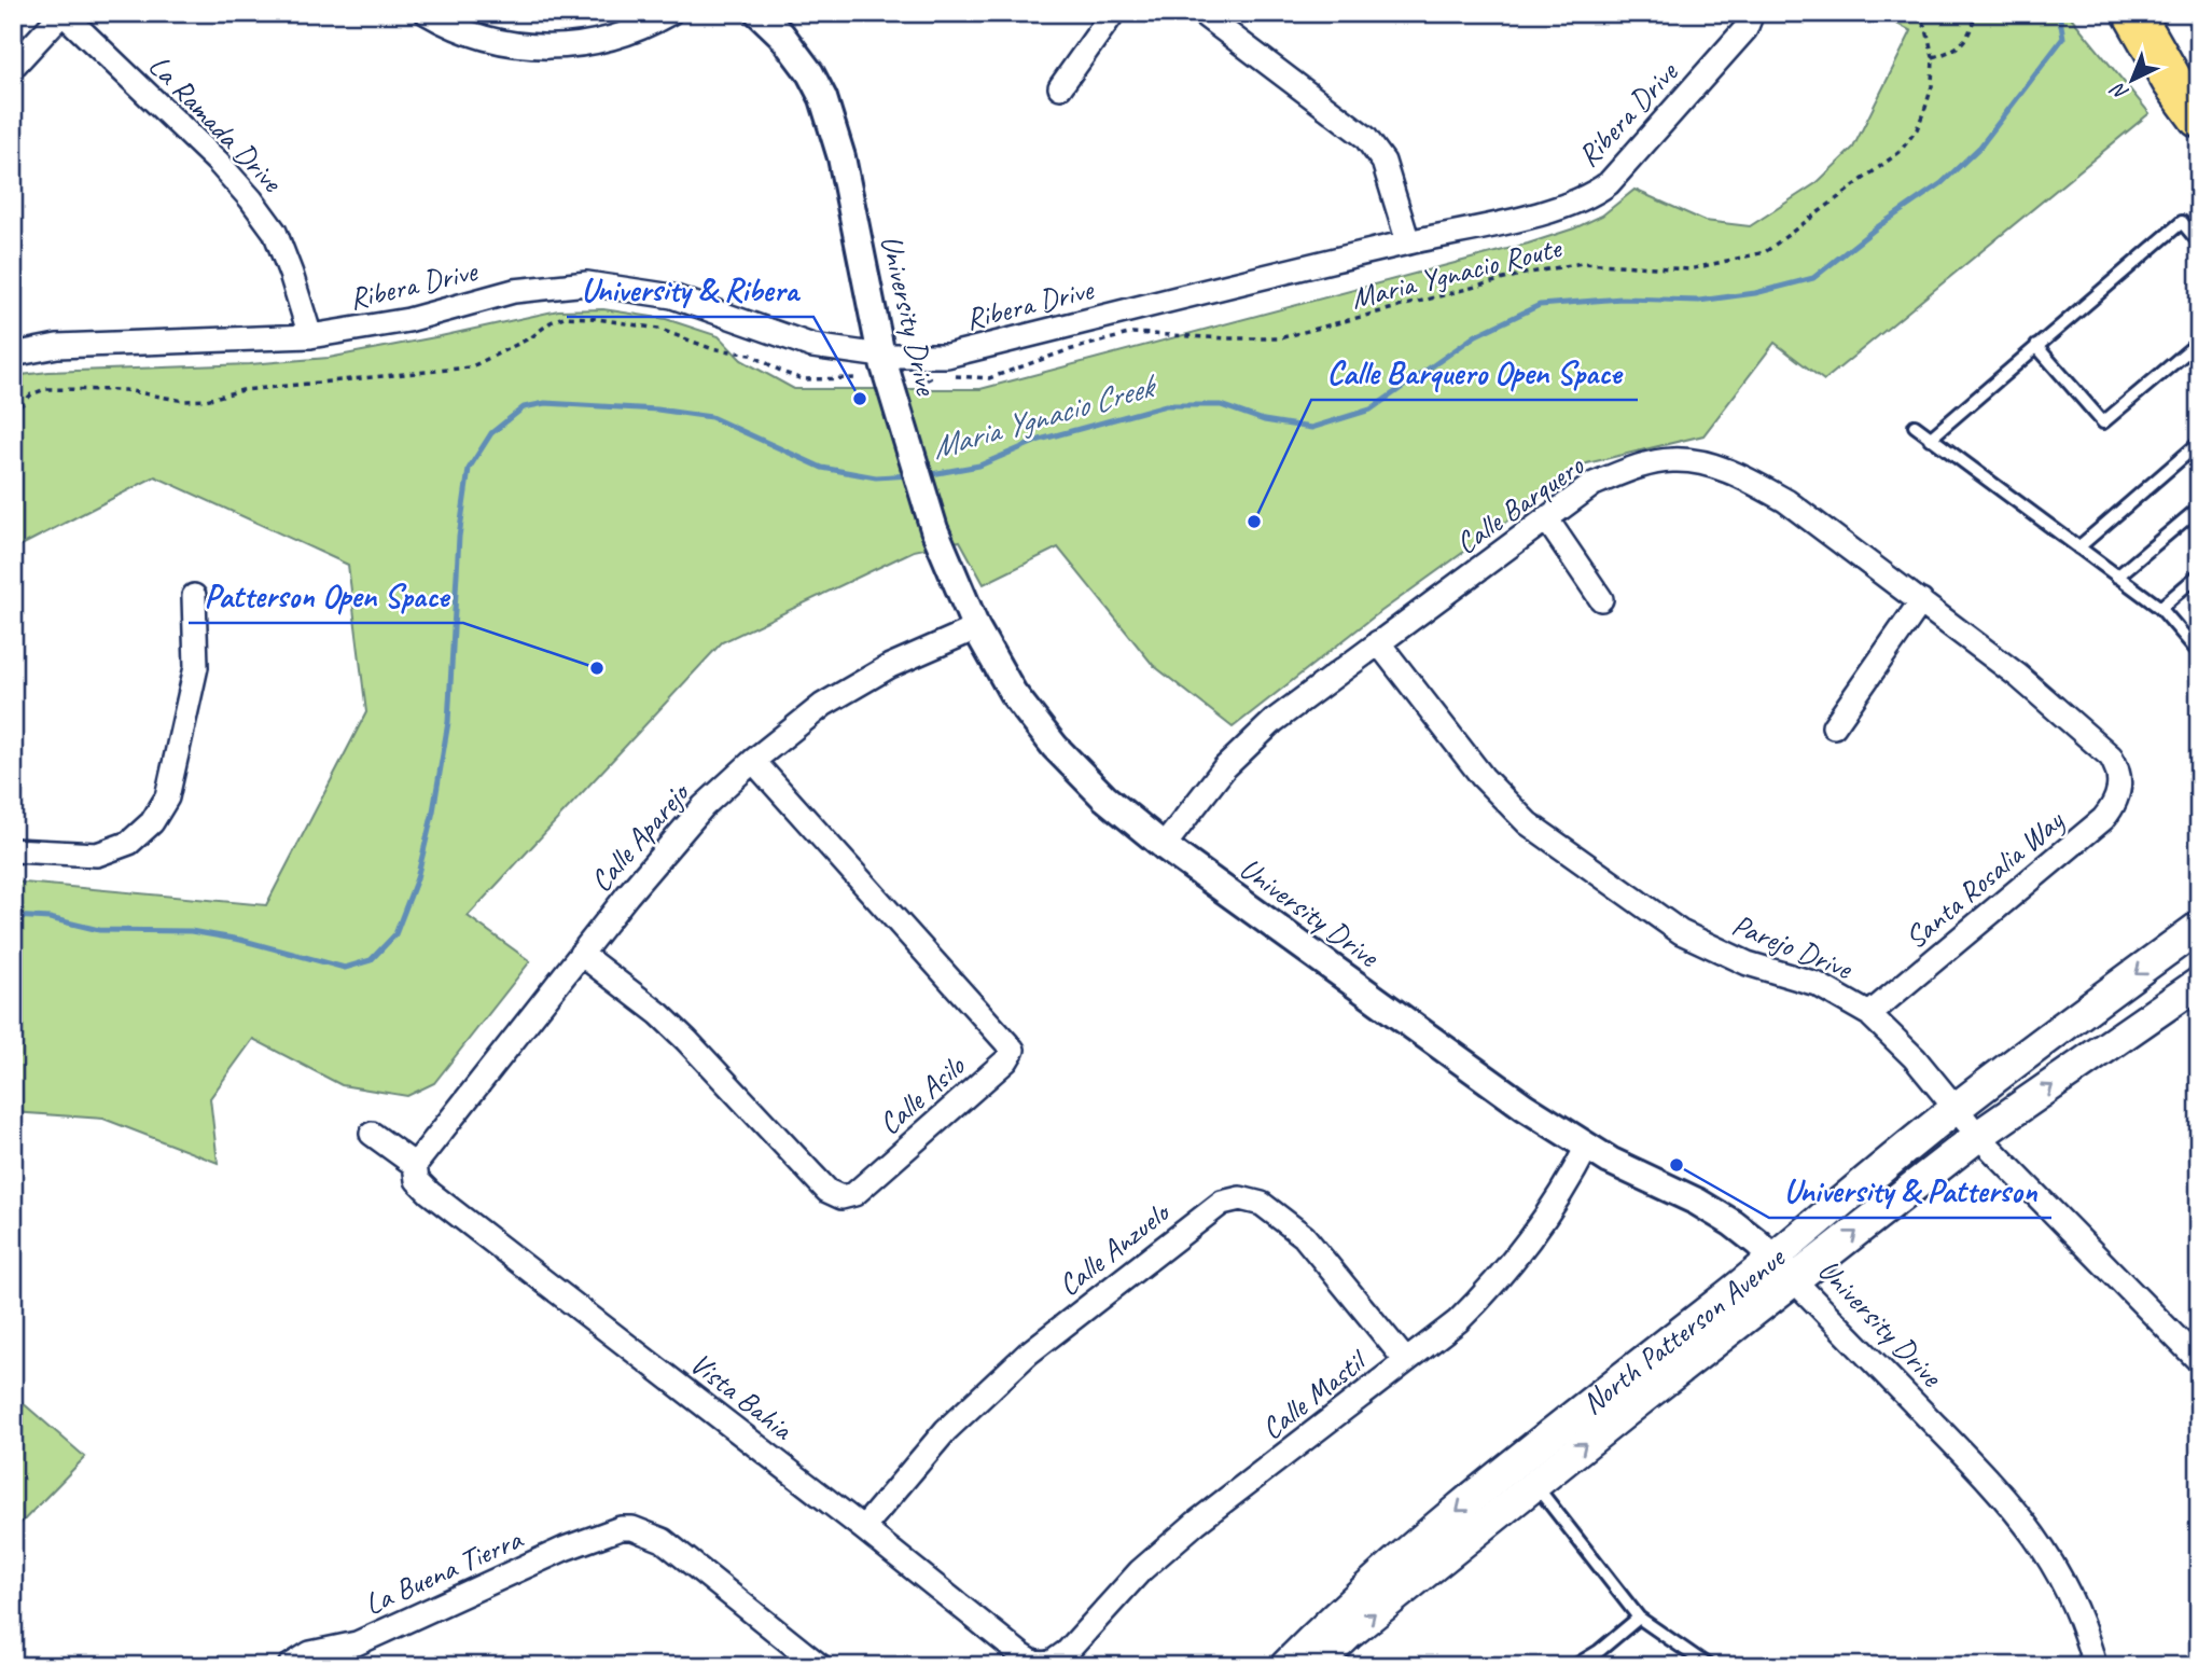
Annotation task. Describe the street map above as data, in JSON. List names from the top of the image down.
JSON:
{
  "streets": {
    "main road": ["North Patterson Avenue"],
    "street": [
      "Ribera Drive",
      "La Ramada Drive",
      "University Drive",
      "Calle Barquero",
      "Calle Aparejo",
      "Santa Rosalia Way",
      "Parejo Drive",
      "Calle Asilo",
      "Calle Anzuelo",
      "Vista Bahia",
      "Calle Mastil",
      "La Buena Tierra"
    ],
    "path": ["Maria Ygnacio Route"]
  },
  "crossings": [
    ["Ribera Drive", "La Ramada Drive"],
    ["Ribera Drive", "University Drive"],
    ["University Drive", "Calle Barquero"],
    ["University Drive", "Calle Aparejo"],
    ["University Drive", "North Patterson Avenue"],
    ["University Drive", "Calle Mastil"],
    ["Calle Barquero", "Santa Rosalia Way"],
    ["Calle Barquero", "Parejo Drive"],
    ["Calle Aparejo", "Calle Asilo"],
    ["Calle Aparejo", "Vista Bahia"],
    ["Santa Rosalia Way", "Parejo Drive"],
    ["Parejo Drive", "North Patterson Avenue"],
    ["Calle Anzuelo", "Vista Bahia"],
    ["Calle Anzuelo", "Calle Mastil"],
    ["Vista Bahia", "Calle Mastil"]
  ],
  "water": ["Maria Ygnacio Creek"],
  "places": [
    "University & Ribera",
    "Calle Barquero Open Space",
    "Patterson Open Space",
    "University & Patterson"
  ],
  "north": "bottom left"
}
